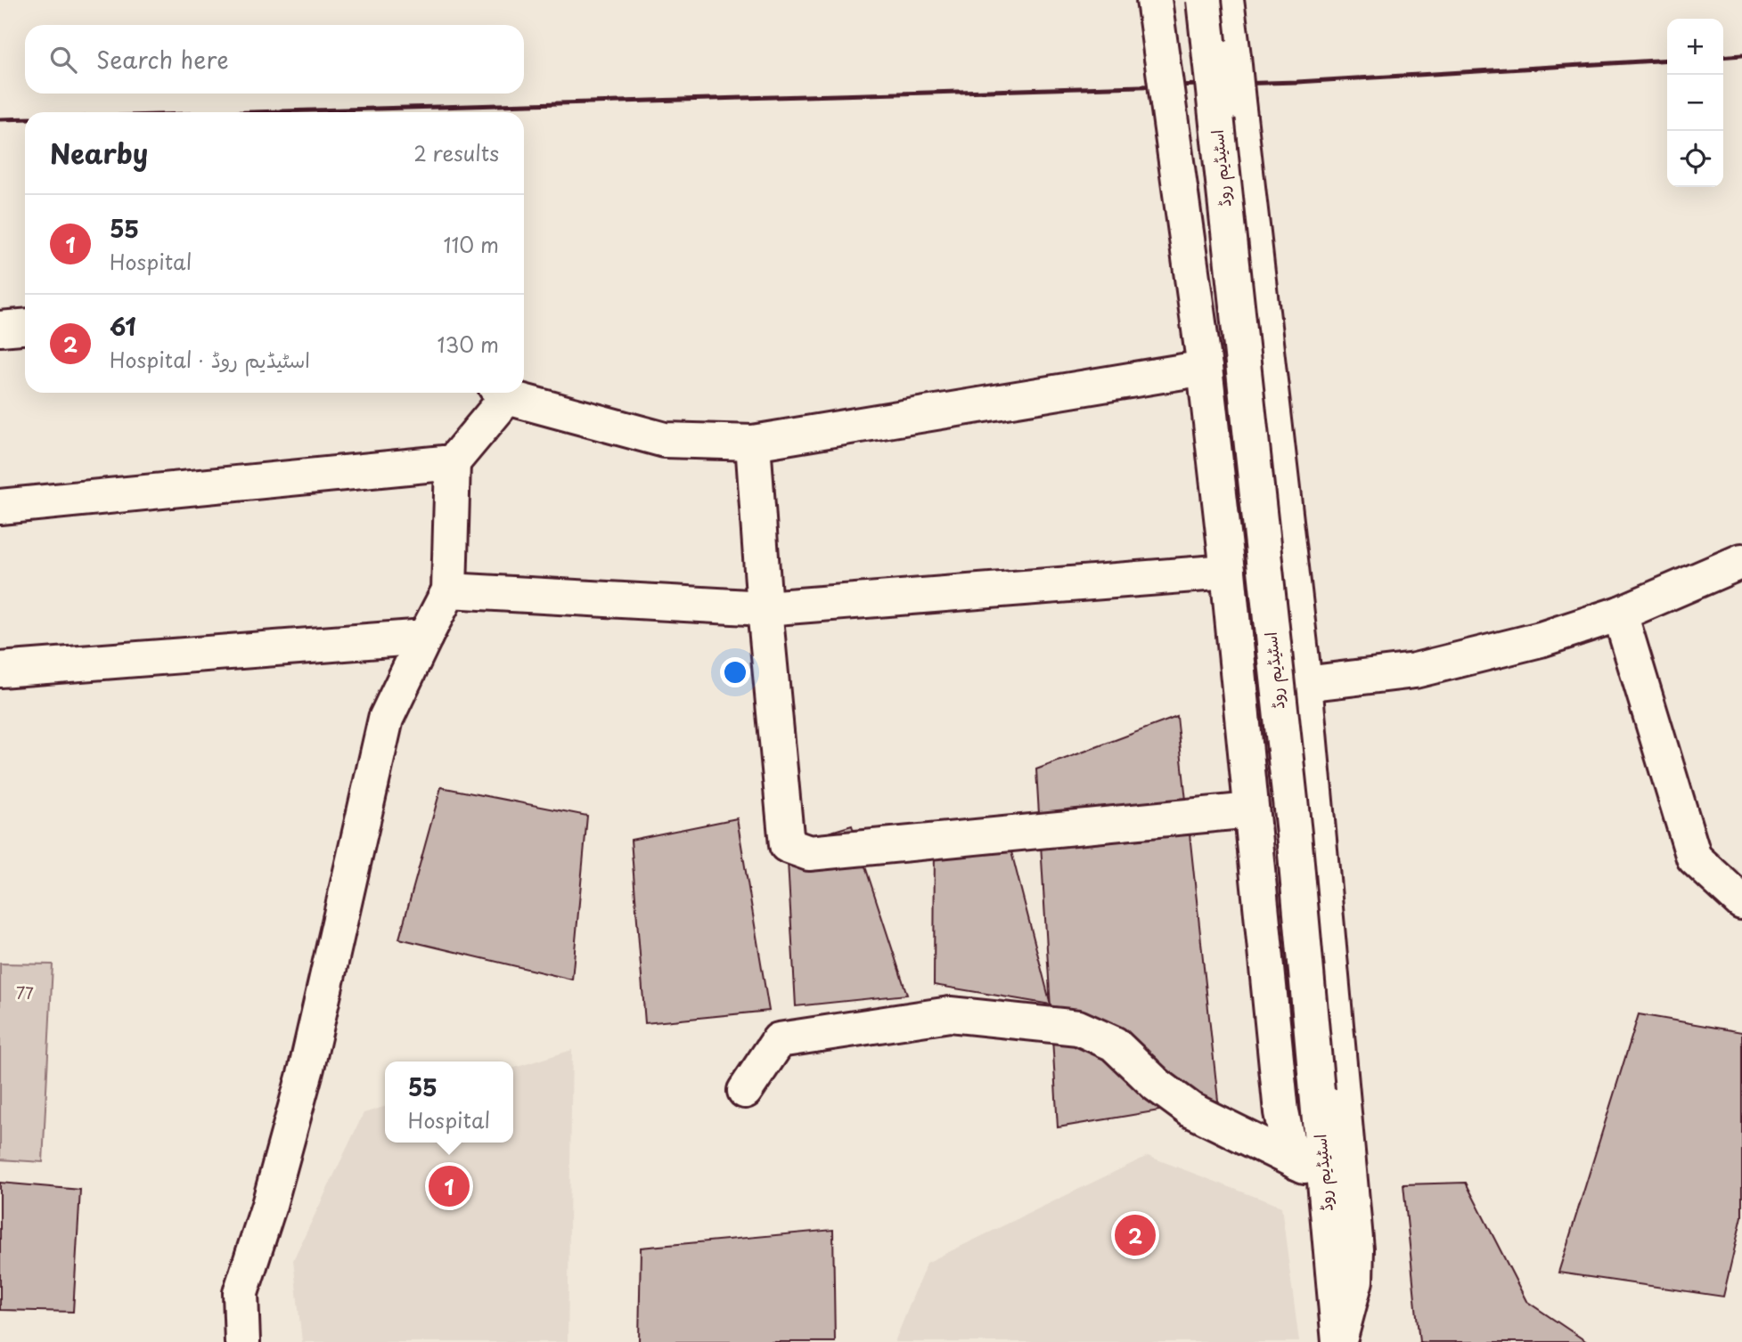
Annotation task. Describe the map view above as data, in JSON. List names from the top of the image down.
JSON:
{
  "streets": {
    "street": ["اسٹیڈیم روڈ"]
  },
  "parks": ["77"],
  "page": {
    "map_buttons": ["+", "−"],
    "search": "Search here",
    "heading": ["Nearby", "2 results"],
    "list": [
      {
        "mark": "1",
        "name": "55",
        "note": "Hospital",
        "value": "110 m"
      },
      {
        "mark": "2",
        "name": "61",
        "note": "Hospital · اسٹیڈیم روڈ",
        "value": "130 m"
      }
    ],
    "popup": ["55", "Hospital"],
    "pins": ["1", "2"]
  }
}
